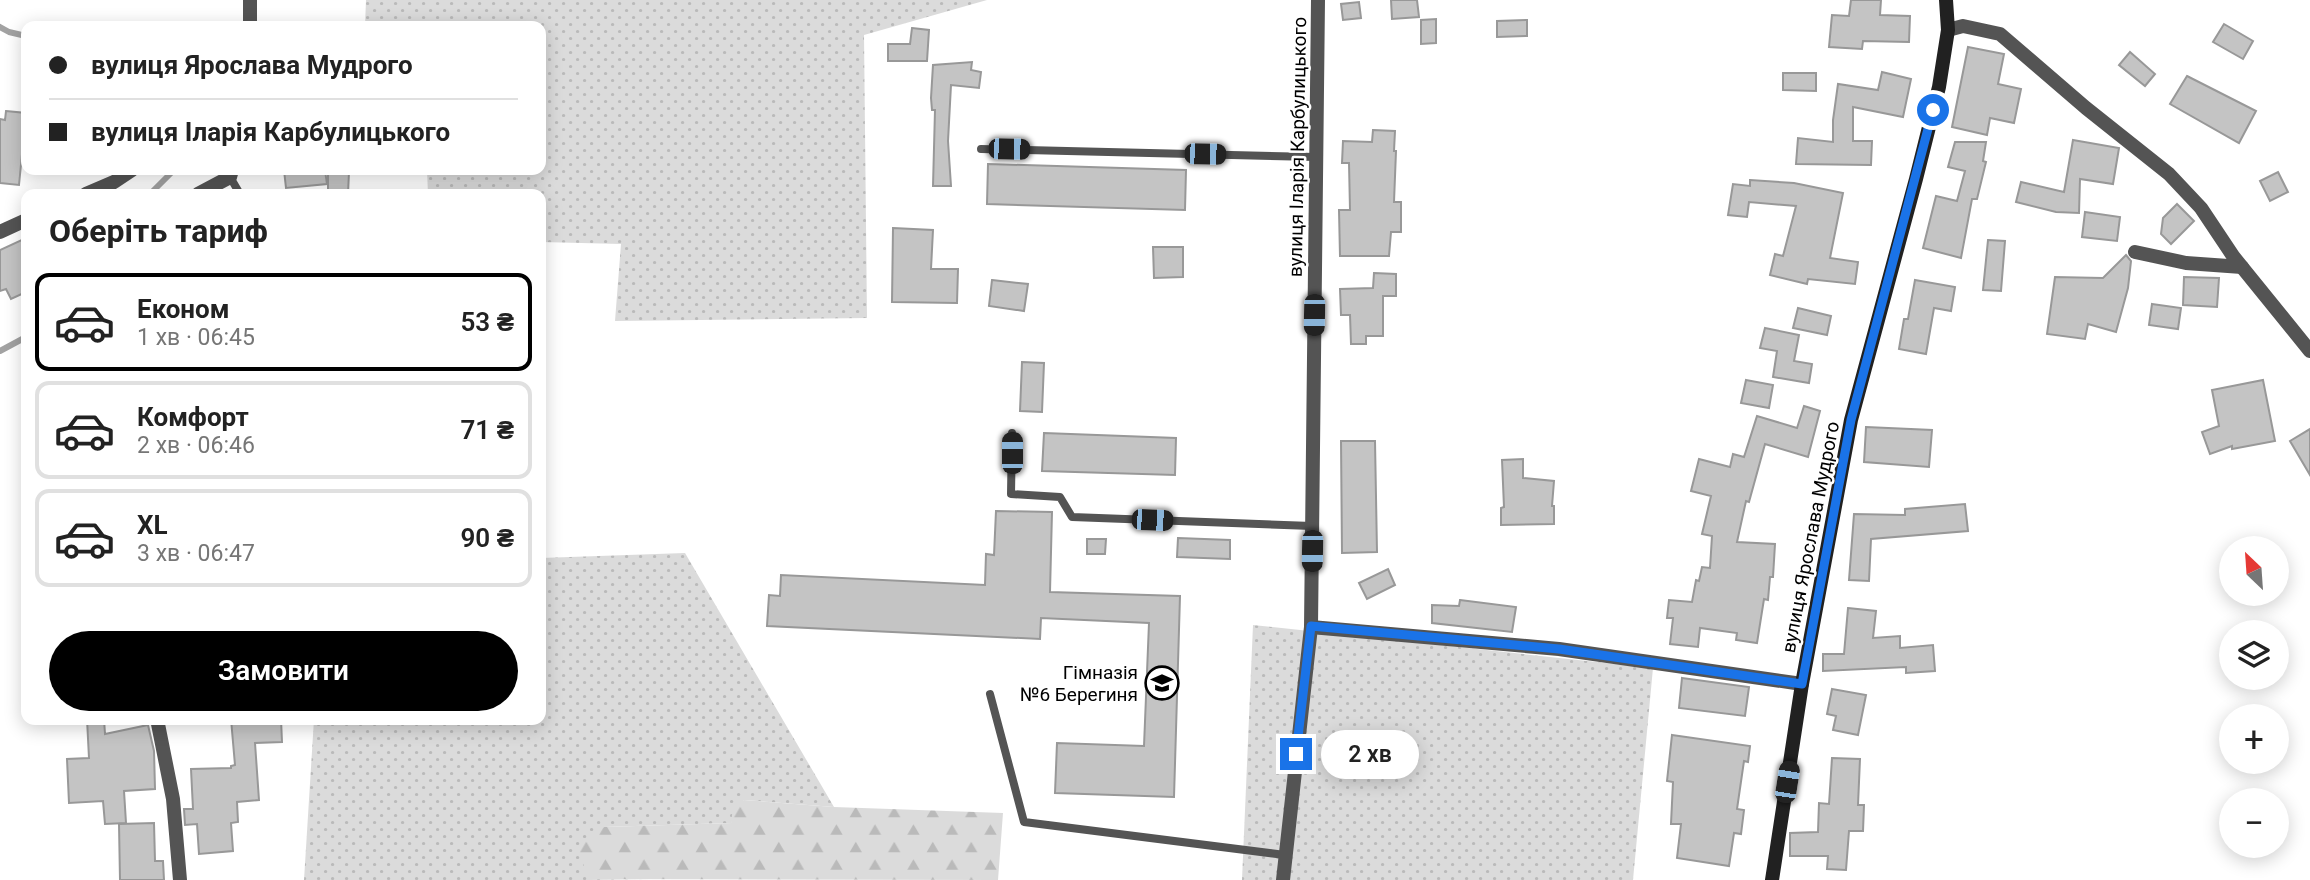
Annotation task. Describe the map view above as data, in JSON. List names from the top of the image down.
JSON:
{
  "streets": {
    "main road": ["вулиця Ярослава Мудрого"],
    "street": ["вулиця Іларія Карбулицького"]
  },
  "places": {
    "school or university": ["Гімназія №6 Берегиня"]
  },
  "north": "top left",
  "page": {
    "banner": ["вулиця Ярослава Мудрого", "вулиця Іларія Карбулицького"],
    "heading": "Оберіть тариф",
    "list": [
      {
        "name": "Економ",
        "note": "1 хв · 06:45",
        "value": "53 ₴"
      },
      {
        "name": "Комфорт",
        "note": "2 хв · 06:46",
        "value": "71 ₴"
      },
      {
        "name": "XL",
        "note": "3 хв · 06:47",
        "value": "90 ₴"
      }
    ],
    "map_buttons": ["+", "−"],
    "buttons": "Замовити",
    "bubble": "2 хв"
  }
}
